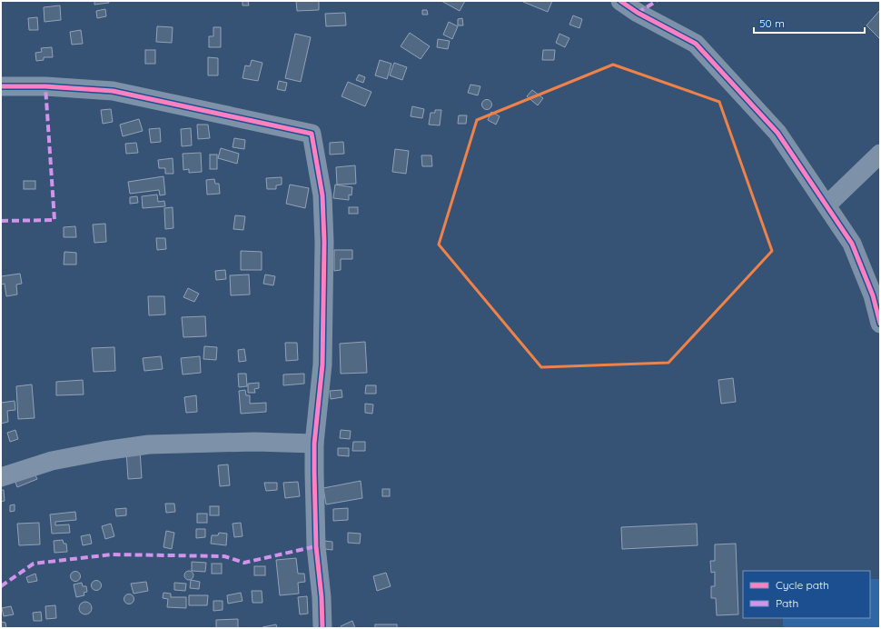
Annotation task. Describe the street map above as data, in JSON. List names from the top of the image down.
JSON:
{
  "legend": ["Cycle path", "Path"],
  "scale_bar": "50 m"
}
